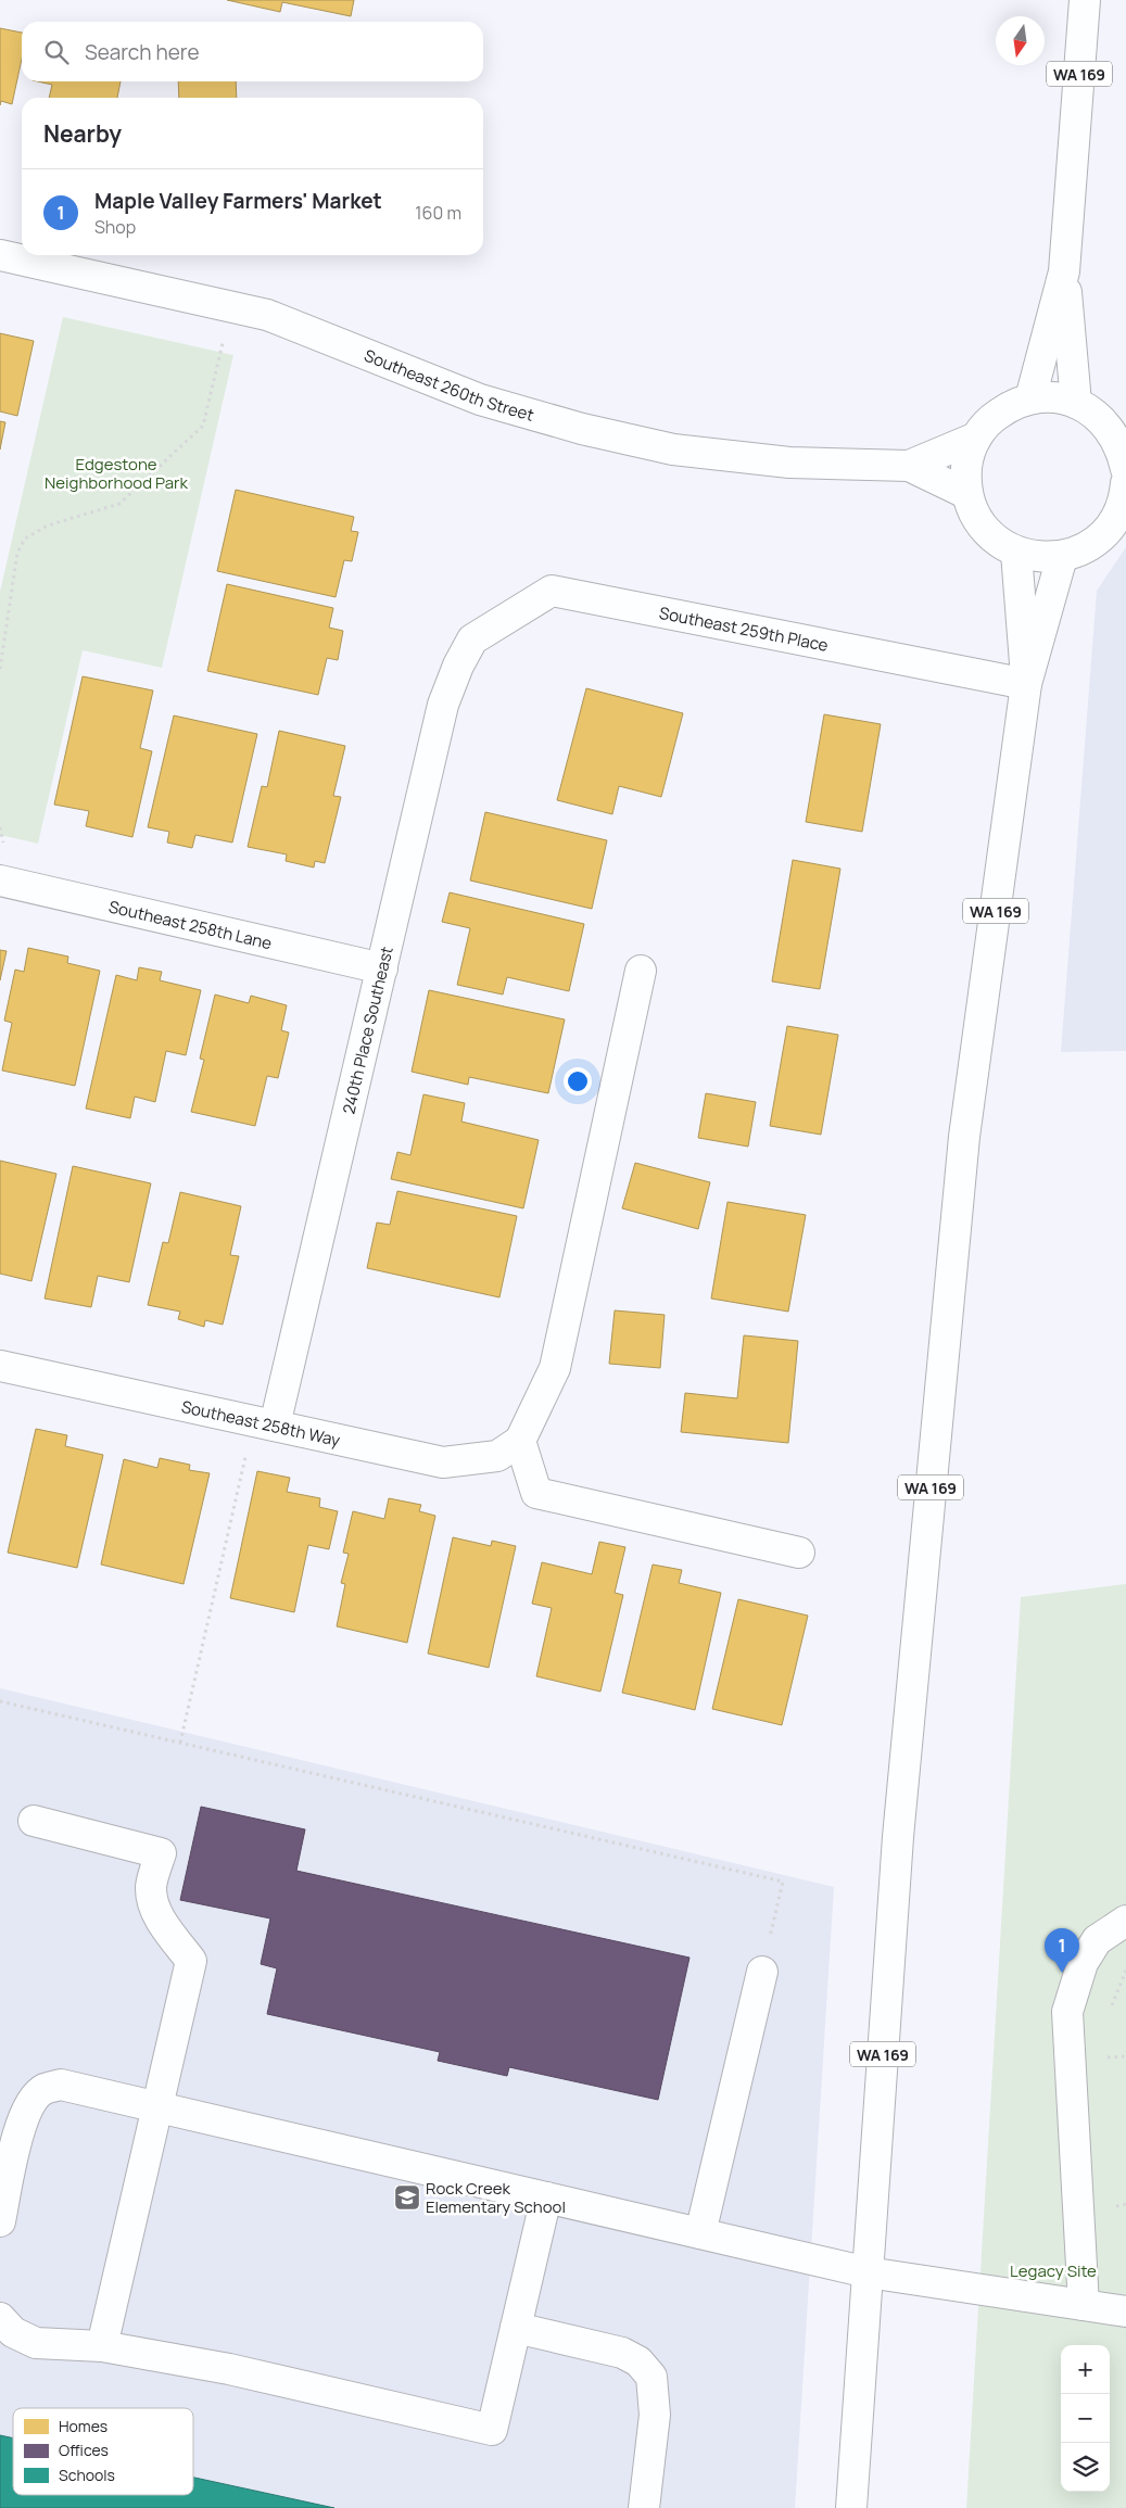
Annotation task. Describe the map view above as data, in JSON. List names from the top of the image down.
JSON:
{
  "streets": {
    "main road": [
      "WA 169",
      "Southeast 260th Street",
      "Southeast 259th Place",
      "Southeast 258th Lane",
      "240th Place Southeast",
      "Southeast 258th Way"
    ]
  },
  "crossings": [
    ["WA 169", "Southeast 260th Street"],
    ["WA 169", "Southeast 259th Place"],
    ["Southeast 259th Place", "240th Place Southeast"],
    ["Southeast 258th Lane", "240th Place Southeast"],
    ["240th Place Southeast", "Southeast 258th Way"]
  ],
  "parks": ["Edgestone Neighborhood Park", "Legacy Site"],
  "places": {
    "school or university": ["Rock Creek Elementary School"]
  },
  "legend": ["Homes", "Offices", "Schools"],
  "north": "bottom",
  "page": {
    "search": "Search here",
    "heading": "Nearby",
    "list": [
      {
        "mark": "1",
        "name": "Maple Valley Farmers' Market",
        "note": "Shop",
        "value": "160 m"
      }
    ],
    "pins": "1",
    "map_buttons": ["+", "−"]
  }
}
